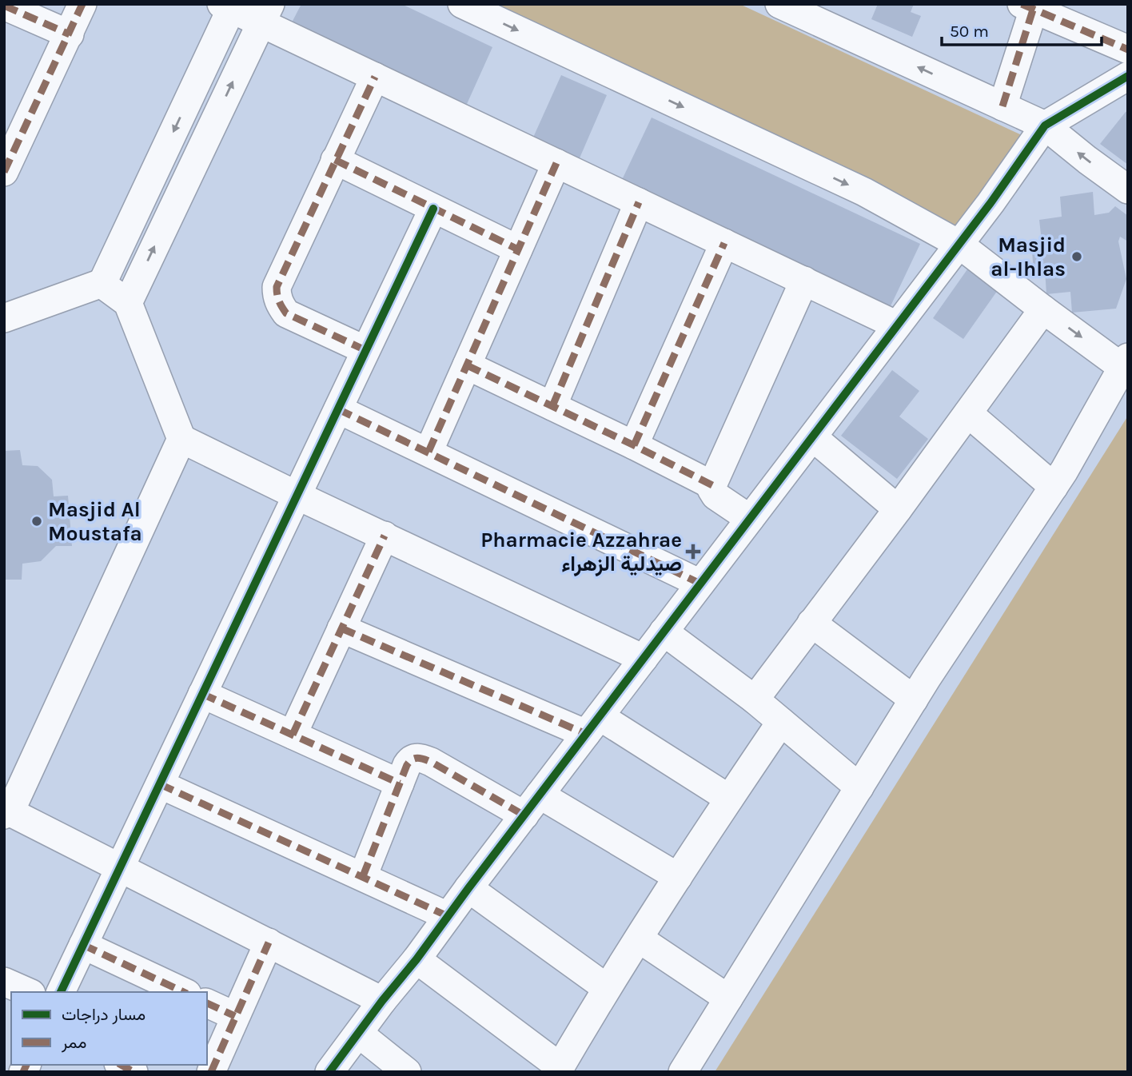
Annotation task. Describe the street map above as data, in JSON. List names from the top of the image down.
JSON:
{
  "places": {
    "other": ["Masjid al-Ihlas", "Masjid Al Moustafa"],
    "health": ["Pharmacie Azzahrae صيدلية الزهراء"]
  },
  "legend": ["مسار دراجات", "ممر"],
  "scale_bar": "50 m"
}
